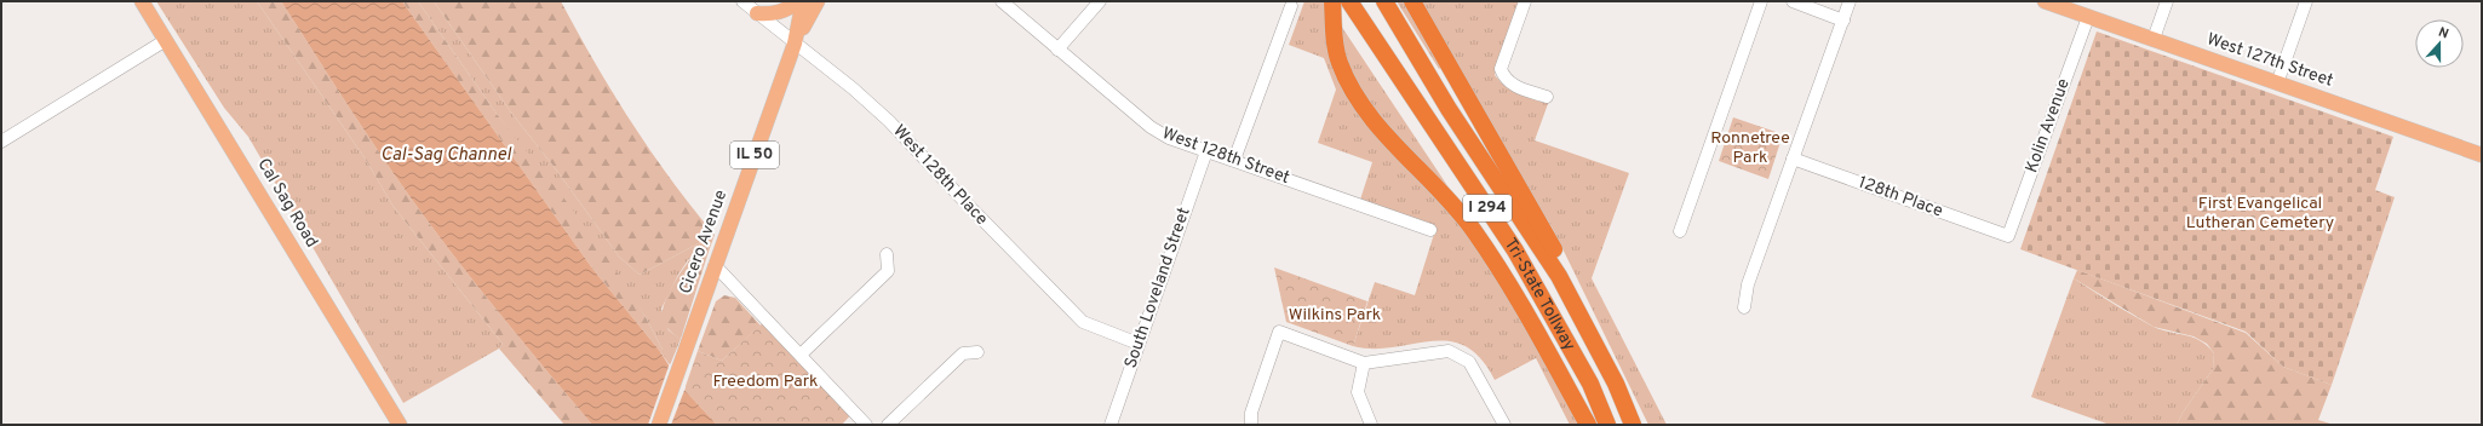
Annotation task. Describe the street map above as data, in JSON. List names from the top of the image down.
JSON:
{
  "streets": {
    "highway": ["I 294", "Tri-State Tollway"],
    "main road": [
      "West 127th Street",
      "IL 50",
      "Cal Sag Road",
      "Cicero Avenue"
    ],
    "street": [
      "Kolin Avenue",
      "West 128th Street",
      "West 128th Place",
      "128th Place",
      "South Loveland Street"
    ]
  },
  "crossings": [
    ["West 127th Street", "Kolin Avenue"],
    ["Kolin Avenue", "128th Place"],
    ["West 128th Street", "South Loveland Street"],
    ["West 128th Place", "Cicero Avenue"],
    ["West 128th Place", "South Loveland Street"]
  ],
  "water": ["Cal-Sag Channel"],
  "parks": [
    "Ronnetree Park",
    "First Evangelical Lutheran Cemetery",
    "Wilkins Park",
    "Freedom Park"
  ],
  "north": "top"
}
